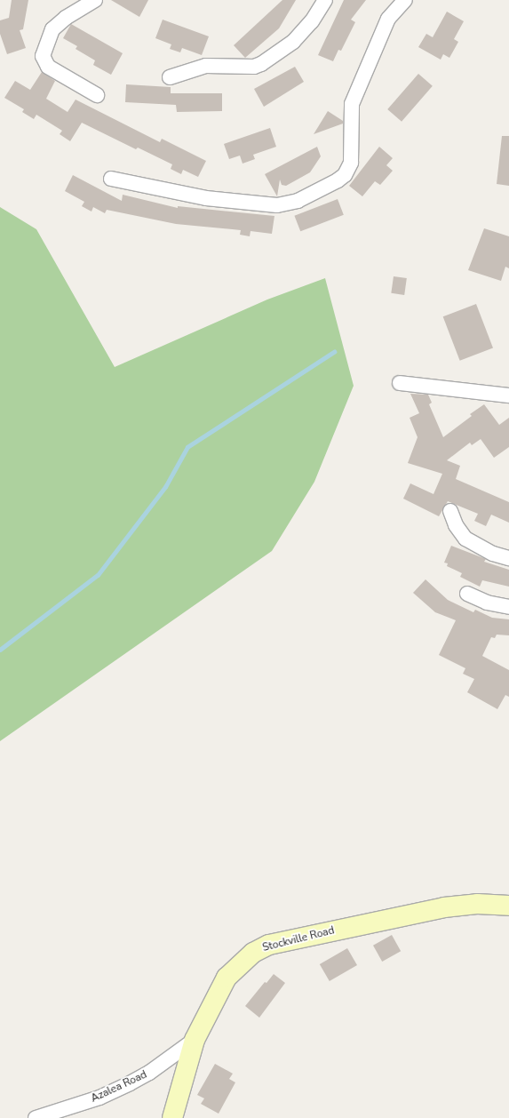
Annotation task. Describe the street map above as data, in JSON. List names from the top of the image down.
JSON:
{
  "streets": {
    "street": ["Stockville Road", "Azalea Road"]
  },
  "crossings": [
    ["Stockville Road", "Azalea Road"]
  ]
}
